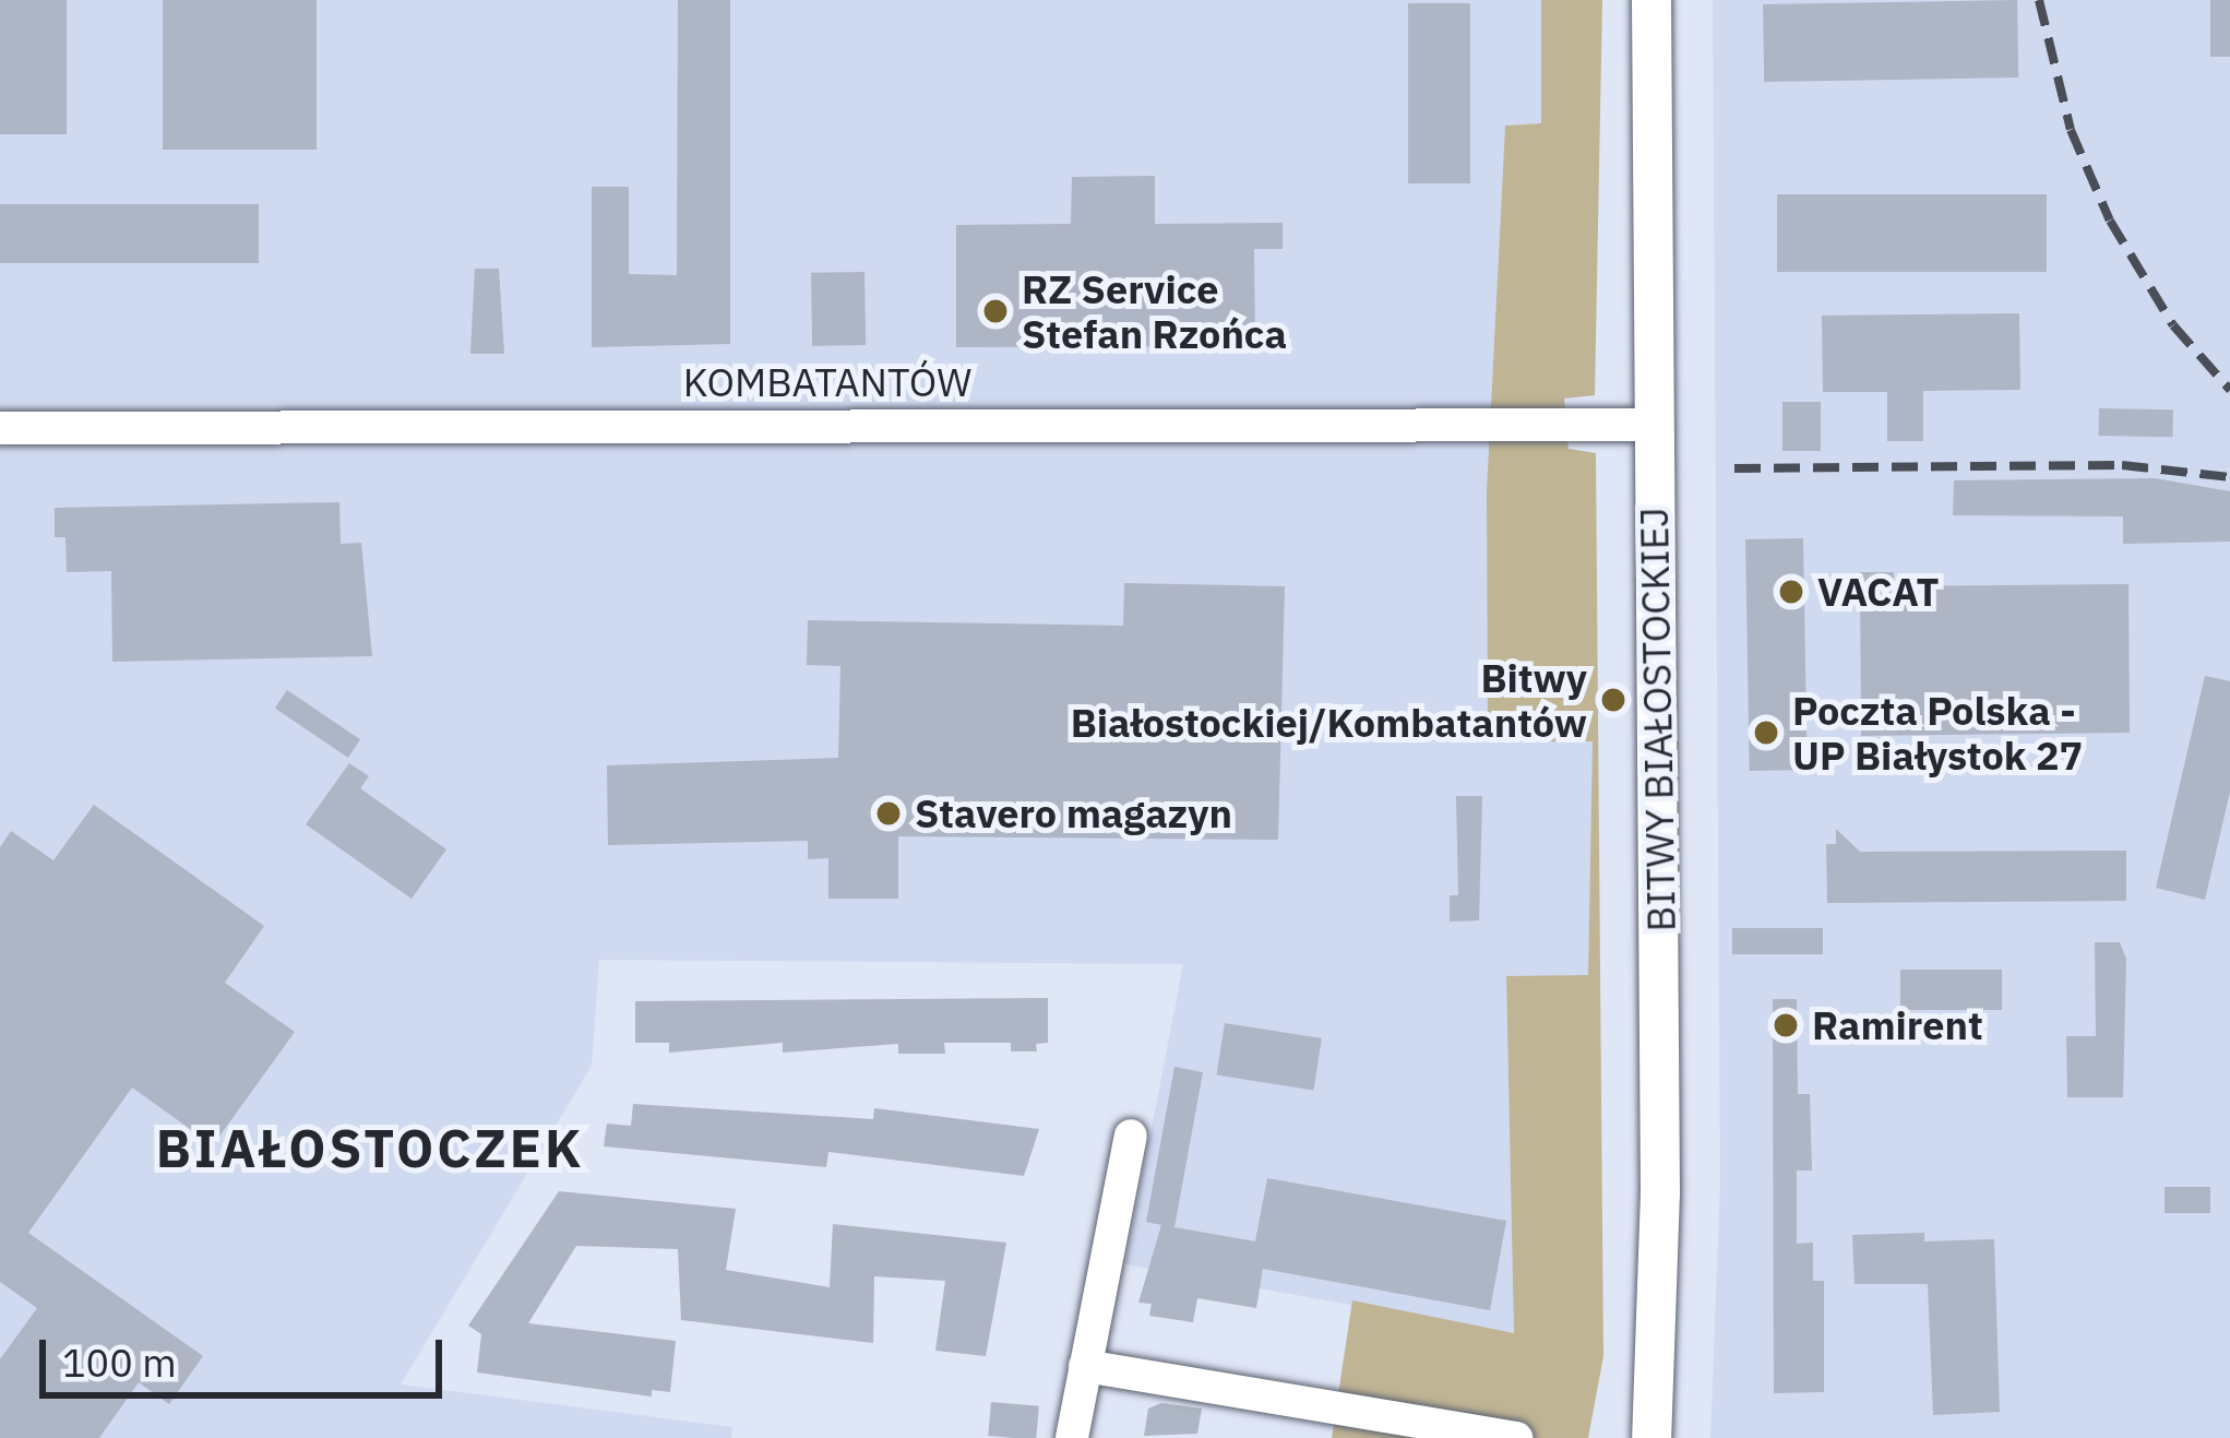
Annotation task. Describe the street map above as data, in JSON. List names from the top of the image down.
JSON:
{
  "streets": {
    "street": ["KOMBATANTÓW", "BITWY BIAŁOSTOCKIEJ"]
  },
  "crossings": [
    ["KOMBATANTÓW", "BITWY BIAŁOSTOCKIEJ"]
  ],
  "districts": ["BIAŁOSTOCZEK"],
  "places": [
    "RZ Service Stefan Rzońca",
    "VACAT",
    "Bitwy Białostockiej/Kombatantów",
    "Poczta Polska - UP Białystok 27",
    "Stavero magazyn",
    "Ramirent"
  ],
  "scale_bar": "100 m"
}
